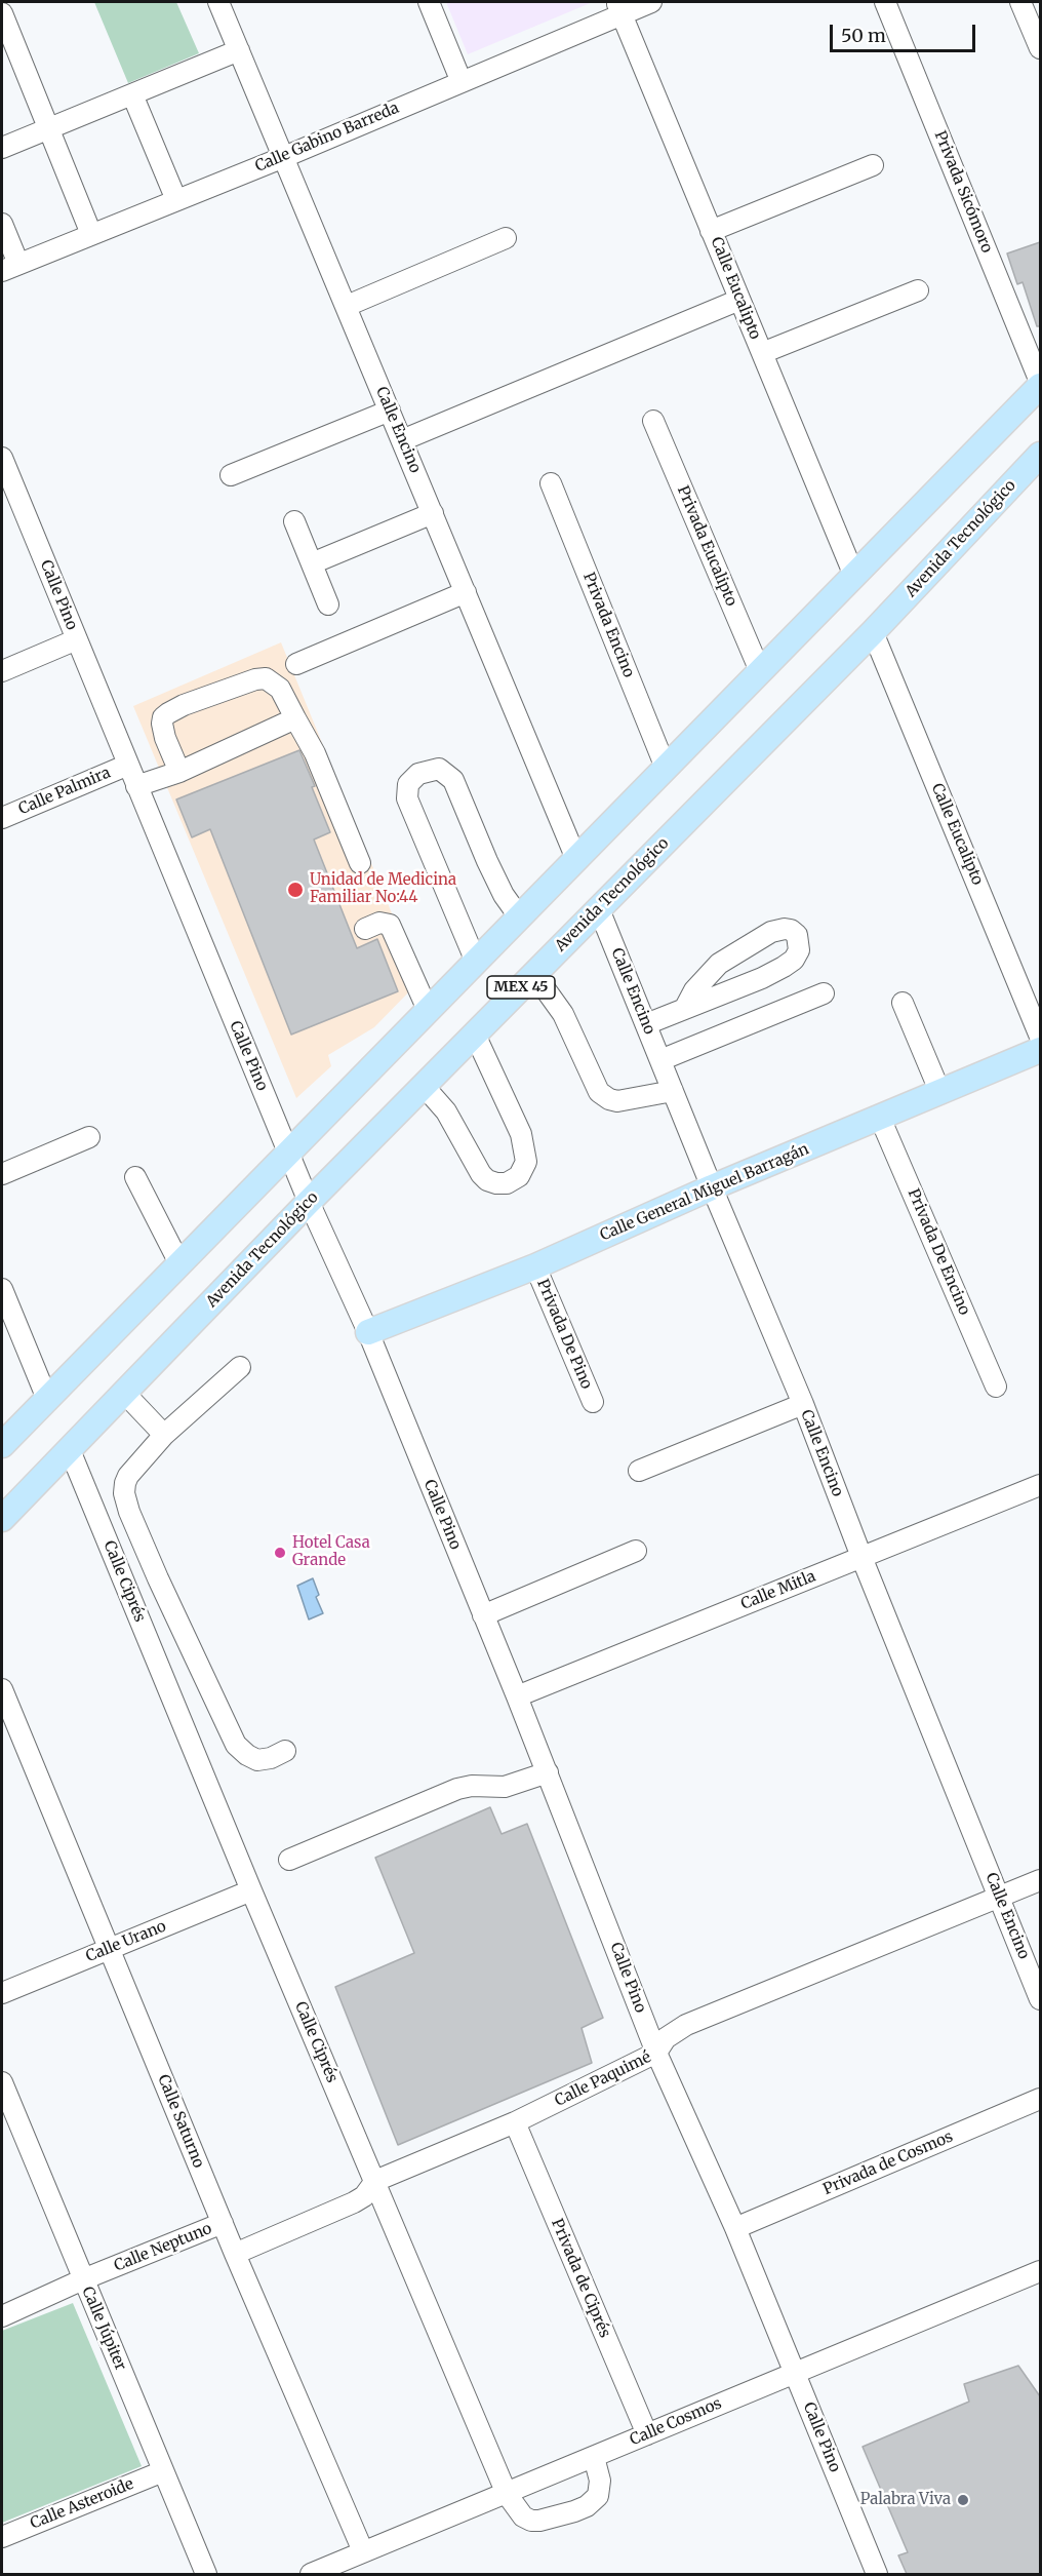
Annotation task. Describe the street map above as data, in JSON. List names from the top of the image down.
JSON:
{
  "streets": {
    "main road": ["Avenida Tecnológico", "MEX 45", "Calle General Miguel Barragán"],
    "street": [
      "Calle Gabino Barreda",
      "Privada Sicómoro",
      "Calle Eucalipto",
      "Calle Encino",
      "Privada Eucalipto",
      "Calle Pino",
      "Privada Encino",
      "Calle Palmira",
      "Privada De Encino",
      "Privada De Pino",
      "Calle Ciprés",
      "Calle Mitla",
      "Calle Urano",
      "Calle Paquimé",
      "Calle Saturno",
      "Privada de Cosmos",
      "Calle Neptuno",
      "Privada de Ciprés",
      "Calle Júpiter",
      "Calle Cosmos",
      "Calle Asteroide"
    ]
  },
  "crossings": [
    ["Calle Gabino Barreda", "Calle Eucalipto"],
    ["Calle Gabino Barreda", "Calle Encino"],
    ["Privada Sicómoro", "MEX 45"],
    ["Calle Eucalipto", "Avenida Tecnológico"],
    ["Calle Eucalipto", "MEX 45"],
    ["Calle Encino", "Avenida Tecnológico"],
    ["Calle Encino", "MEX 45"],
    ["Calle Encino", "Calle General Miguel Barragán"],
    ["Calle Encino", "Calle Mitla"],
    ["Calle Encino", "Calle Paquimé"],
    ["Avenida Tecnológico", "Calle Pino"],
    ["Avenida Tecnológico", "Calle Ciprés"],
    ["Privada Eucalipto", "MEX 45"],
    ["Calle Pino", "Calle Palmira"],
    ["Calle Pino", "MEX 45"],
    ["Calle Pino", "Calle General Miguel Barragán"],
    ["Calle Pino", "Calle Mitla"],
    ["Calle Pino", "Calle Paquimé"],
    ["Calle Pino", "Privada de Cosmos"],
    ["Calle Pino", "Calle Cosmos"],
    ["Privada Encino", "MEX 45"],
    ["Calle General Miguel Barragán", "Privada De Encino"],
    ["Calle General Miguel Barragán", "Privada De Pino"],
    ["Calle Ciprés", "Calle Urano"],
    ["Calle Ciprés", "Calle Paquimé"],
    ["Calle Ciprés", "Calle Cosmos"],
    ["Calle Urano", "Calle Saturno"],
    ["Calle Paquimé", "Calle Saturno"],
    ["Calle Paquimé", "Privada de Ciprés"],
    ["Calle Saturno", "Calle Neptuno"],
    ["Calle Saturno", "Calle Cosmos"],
    ["Calle Neptuno", "Calle Júpiter"],
    ["Privada de Ciprés", "Calle Cosmos"],
    ["Calle Júpiter", "Calle Asteroide"]
  ],
  "places": ["Unidad de Medicina Familiar No:44", "Hotel Casa Grande", "Palabra Viva"],
  "scale_bar": "50 m"
}
